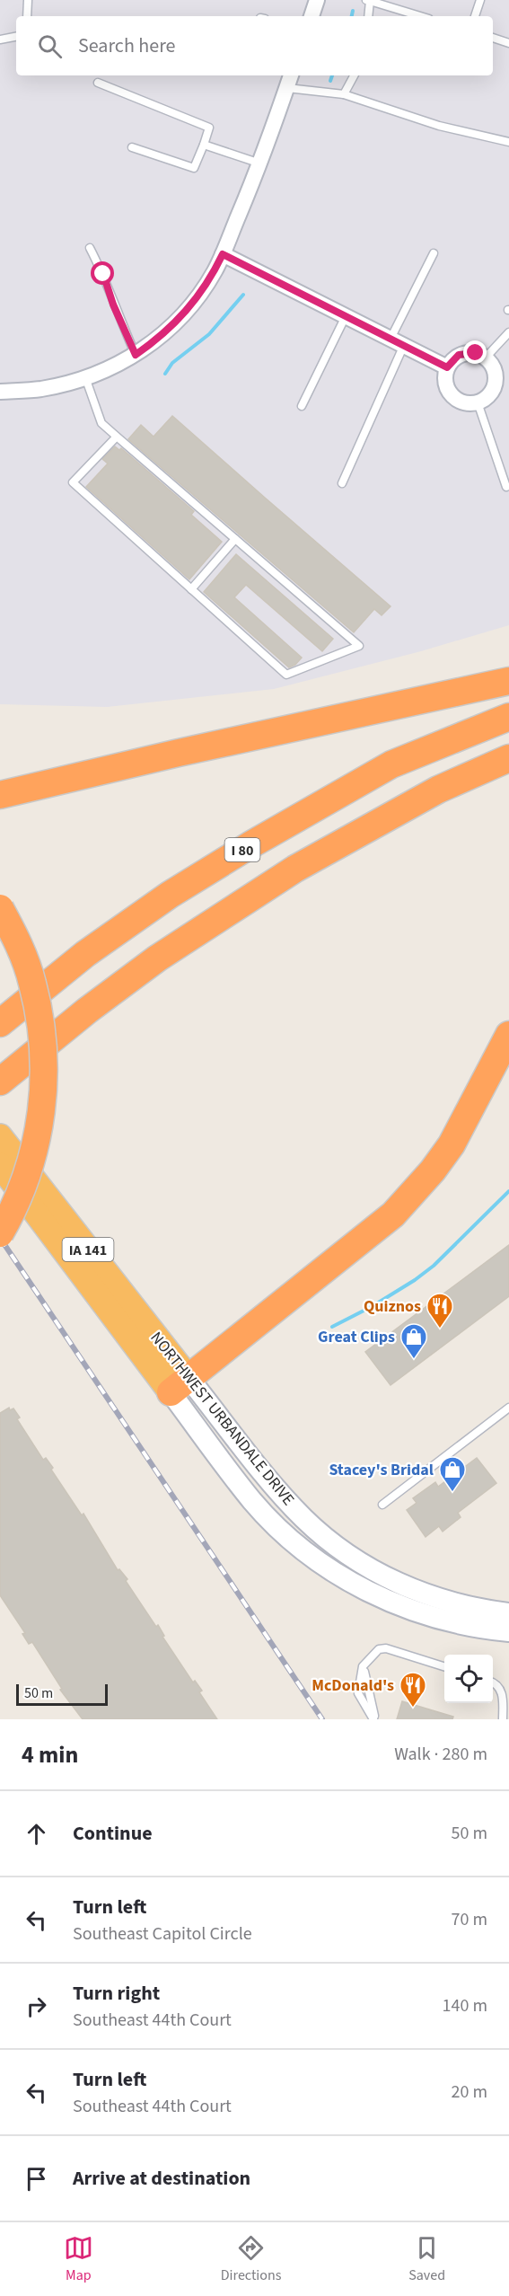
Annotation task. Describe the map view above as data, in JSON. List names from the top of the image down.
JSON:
{
  "streets": {
    "highway": ["I 80", "IA 141", "NORTHWEST URBANDALE DRIVE"]
  },
  "places": {
    "restaurant": ["Quiznos", "McDonald's"],
    "shop": ["Great Clips", "Stacey's Bridal"]
  },
  "scale_bar": "50 m",
  "page": {
    "search": "Search here",
    "scale": "50 m",
    "heading": ["4 min", "Walk · 280 m"],
    "list": [
      ["Continue", "50 m"],
      ["Turn left", "Southeast Capitol Circle", "70 m"],
      ["Turn right", "Southeast 44th Court", "140 m"],
      ["Turn left", "Southeast 44th Court", "20 m"],
      "Arrive at destination"
    ],
    "nav": ["Map", "Directions", "Saved"]
  }
}
